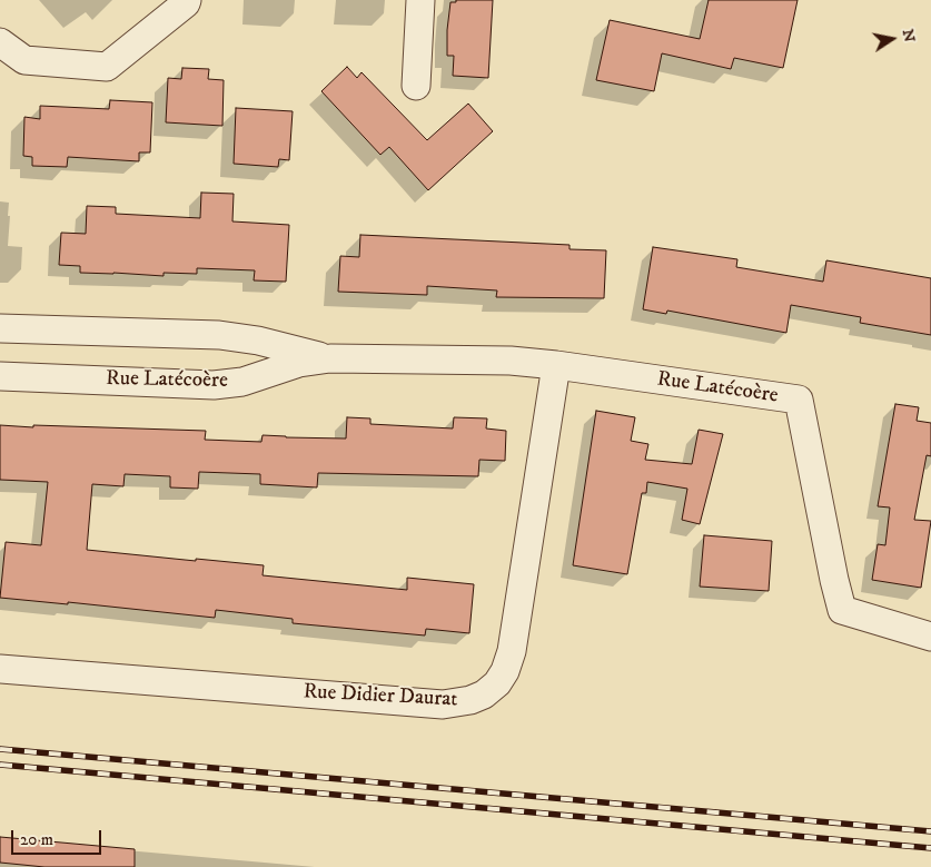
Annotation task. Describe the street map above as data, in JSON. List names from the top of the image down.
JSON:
{
  "streets": {
    "street": ["Rue Latécoère", "Rue Didier Daurat"]
  },
  "crossings": [
    ["Rue Latécoère", "Rue Didier Daurat"]
  ],
  "scale_bar": "20 m",
  "north": "right"
}
